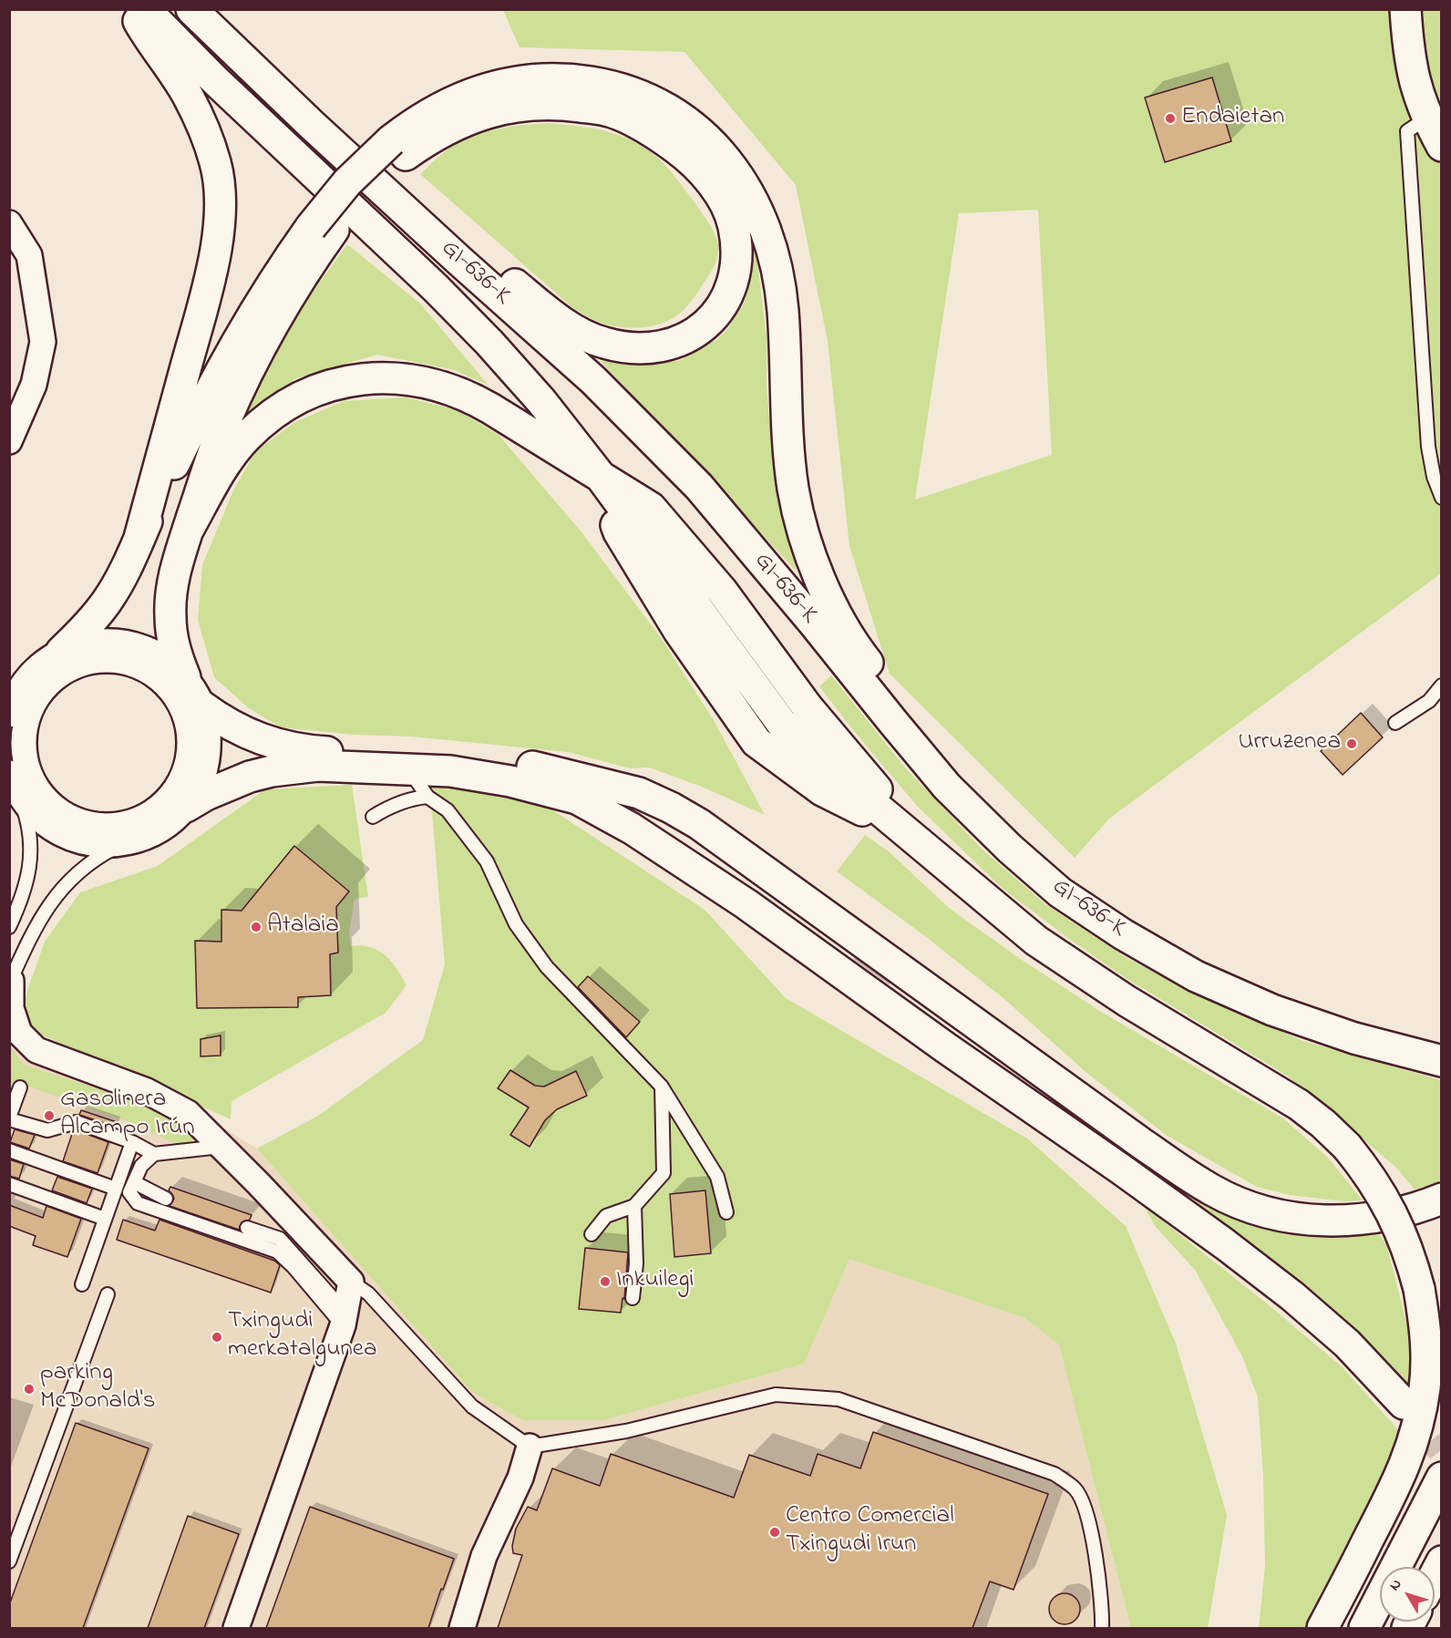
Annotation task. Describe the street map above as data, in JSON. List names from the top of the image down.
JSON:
{
  "streets": {
    "main road": ["GI-636-K"]
  },
  "places": [
    "Endaietan",
    "Urruzenea",
    "Atalaia",
    "Gasolinera Alcampo Irún",
    "Inkuilegi",
    "Txingudi merkatalgunea",
    "parking McDonald's",
    "Centro Comercial Txingudi Irun"
  ],
  "north": "top left"
}
